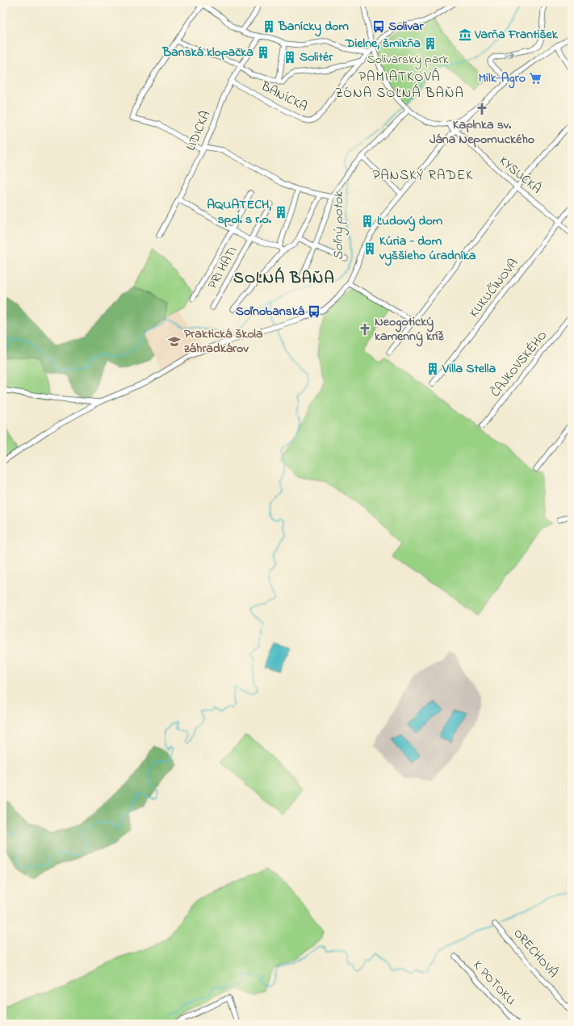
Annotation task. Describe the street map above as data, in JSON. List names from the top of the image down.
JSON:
{
  "streets": {
    "street": [
      "BANÍCKA",
      "LIDICKÁ",
      "KYSUCKÁ",
      "PRI HATI",
      "KUKUČÍNOVA",
      "ČAJKOVSKÉHO",
      "ORECHOVÁ",
      "K POTOKU"
    ]
  },
  "crossings": [
    ["BANÍCKA", "LIDICKÁ"],
    ["LIDICKÁ", "PRI HATI"],
    ["KYSUCKÁ", "KUKUČÍNOVA"]
  ],
  "districts": ["PAMIATKOVÁ ZÓNA SOĽNÁ BAŇA", "PANSKÝ RADEK", "SOĽNÁ BAŇA"],
  "water": ["Soľný potok"],
  "parks": ["Solivarský park"],
  "places": {
    "building": [
      "Banícky dom",
      "Dielne, šmikňa",
      "Banská klopačka",
      "Solitér",
      "AQUATECH, spol. s r.o.",
      "Ľudový dom",
      "Kúria - dom vyššieho úradníka",
      "Villa Stella"
    ],
    "bus stop": ["Solivar", "Soľnobanská"],
    "museum": ["Varňa František"],
    "supermarket": ["Milk-Agro"],
    "church": ["Kaplnka sv. Jána Nepomuckého", "Neogotický kamenný kríž"],
    "school or university": ["Praktická škola záhradkárov"]
  }
}
